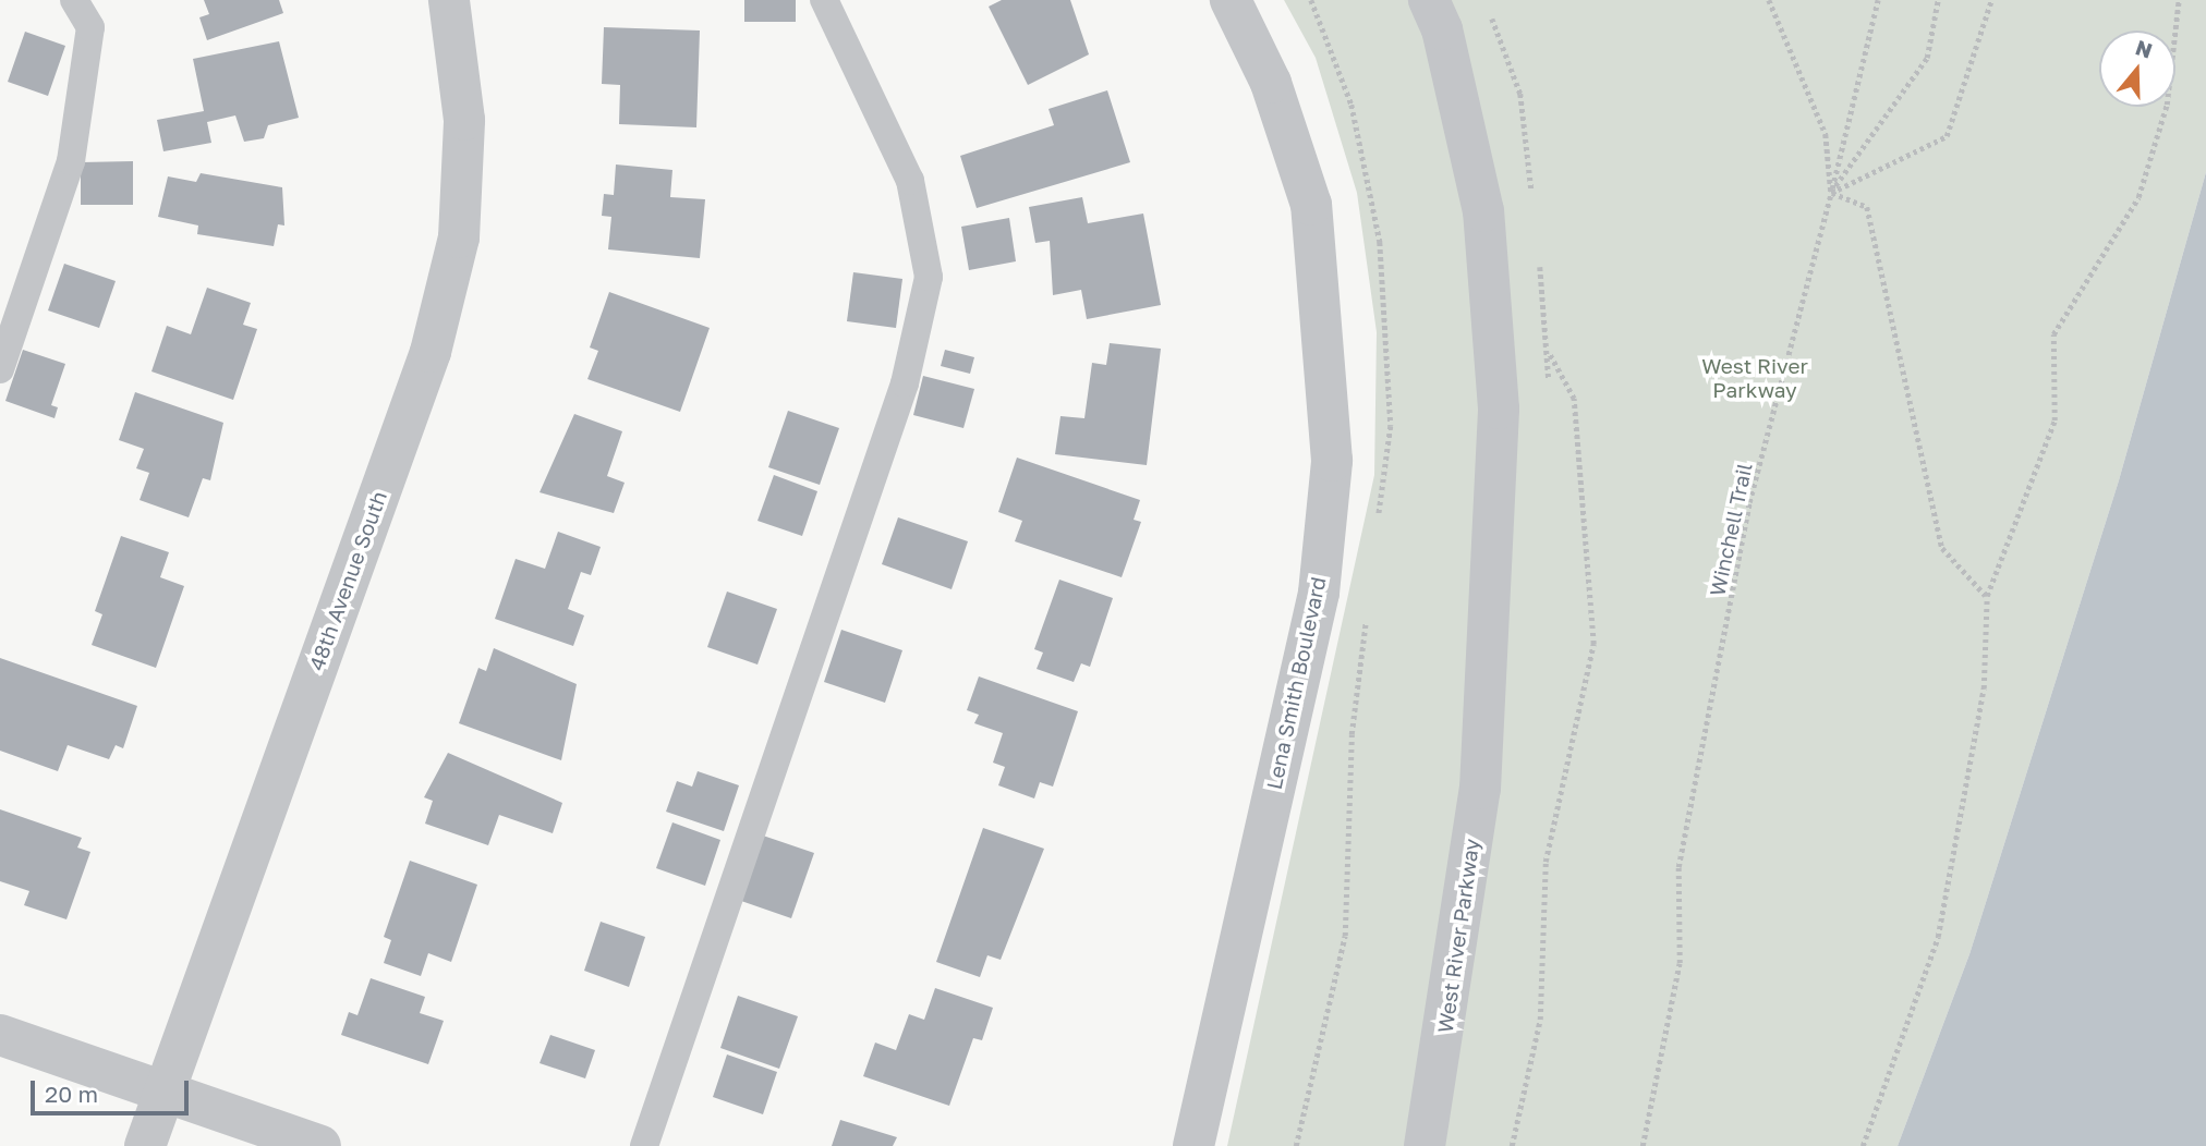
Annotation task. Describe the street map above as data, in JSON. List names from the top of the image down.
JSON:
{
  "streets": {
    "street": ["48th Avenue South", "Lena Smith Boulevard", "West River Parkway"],
    "path": ["Winchell Trail"]
  },
  "parks": ["West River Parkway"],
  "scale_bar": "20 m",
  "north": "top"
}
